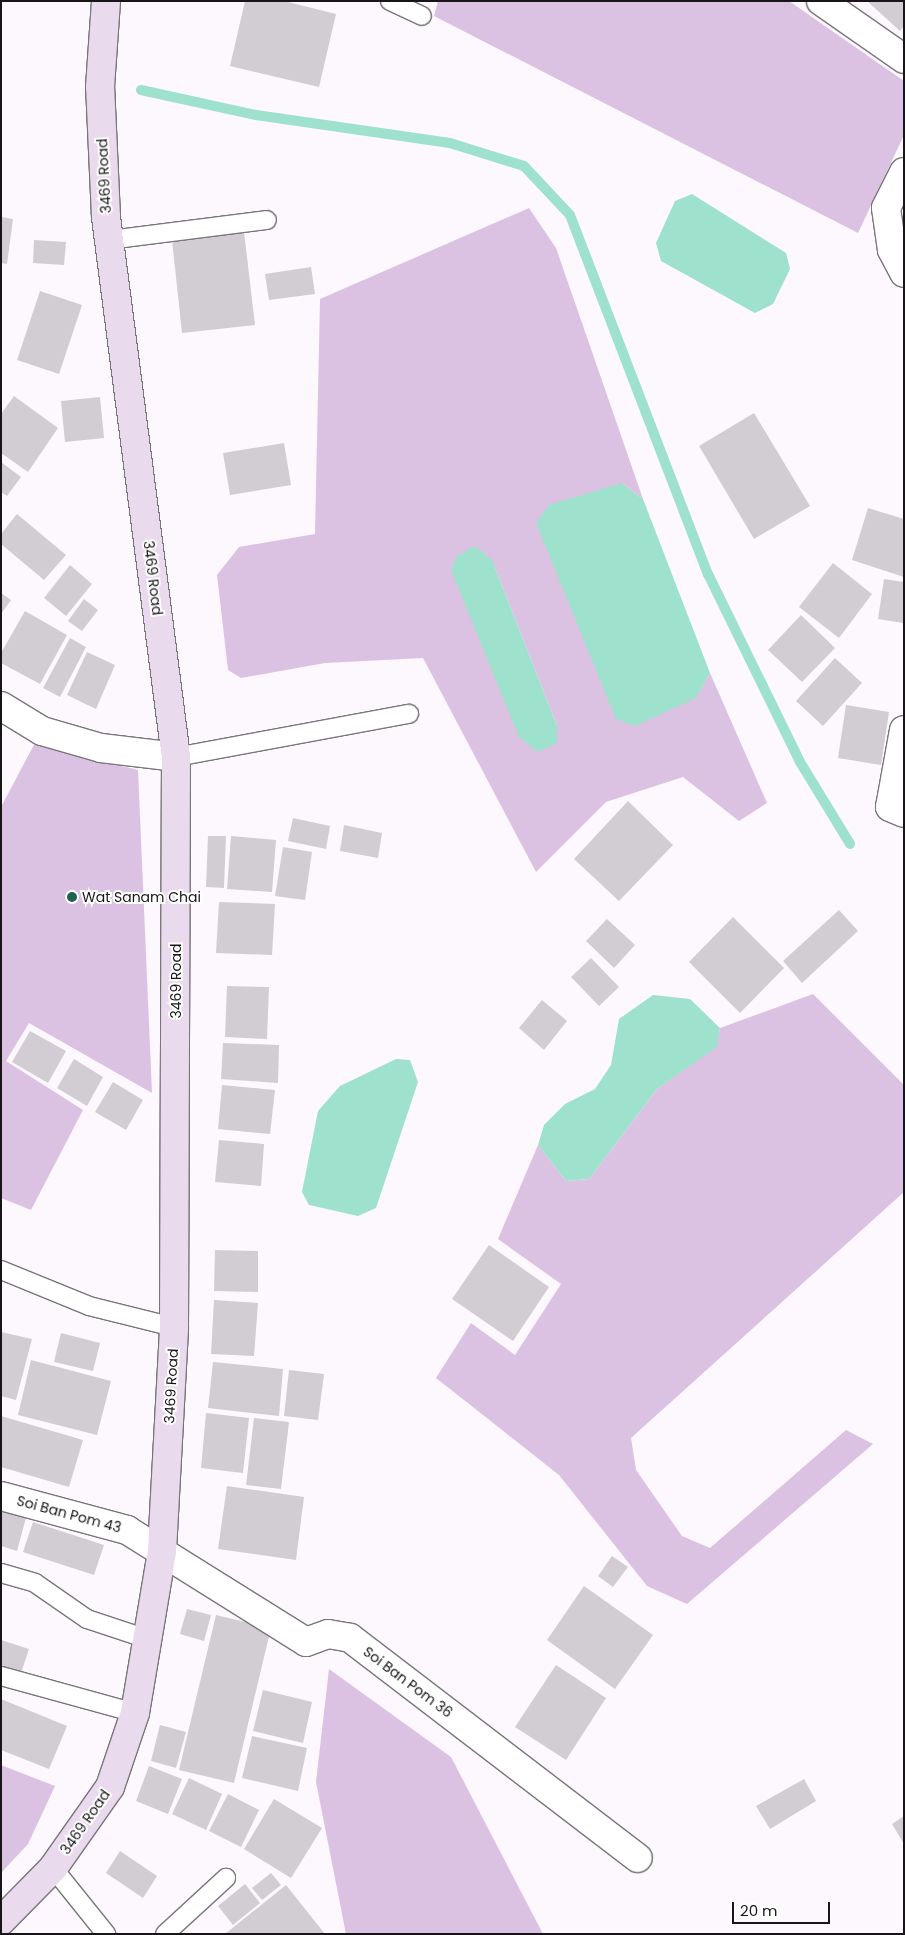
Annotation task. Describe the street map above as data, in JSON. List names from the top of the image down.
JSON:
{
  "streets": {
    "street": ["3469 Road", "Soi Ban Pom 43", "Soi Ban Pom 36"]
  },
  "crossings": [
    ["3469 Road", "Soi Ban Pom 43"],
    ["3469 Road", "Soi Ban Pom 36"],
    ["Soi Ban Pom 43", "Soi Ban Pom 36"]
  ],
  "places": ["Wat Sanam Chai"],
  "scale_bar": "20 m"
}
